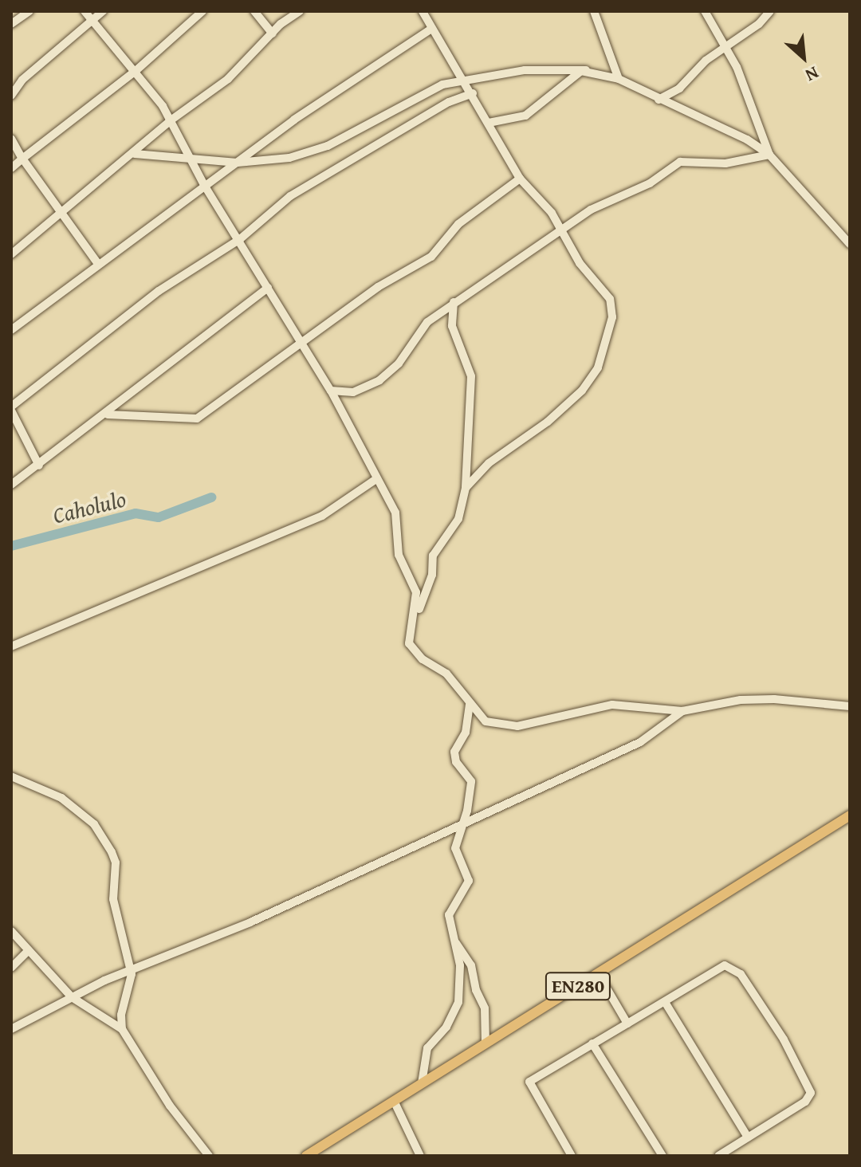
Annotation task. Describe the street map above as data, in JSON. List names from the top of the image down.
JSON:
{
  "streets": {
    "main road": ["EN280"]
  },
  "water": ["Caholulo"],
  "north": "bottom right"
}
